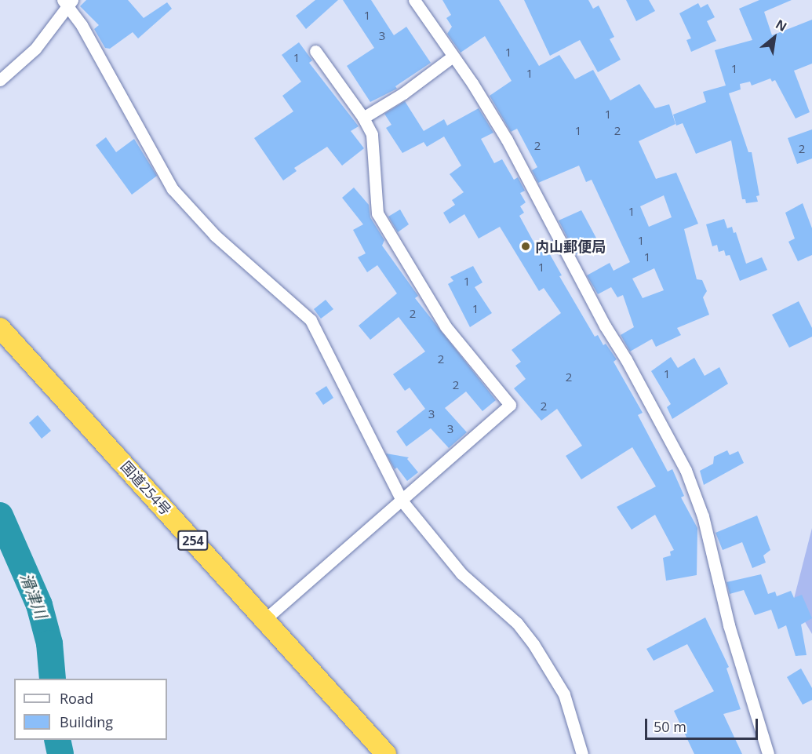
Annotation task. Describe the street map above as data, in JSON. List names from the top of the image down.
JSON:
{
  "streets": {
    "highway": ["国道254号", "254"]
  },
  "water": ["滑津川"],
  "places": ["内山郵便局"],
  "house_numbers": [
    "1",
    "3",
    "1",
    "1",
    "1",
    "1",
    "1",
    "1",
    "2",
    "2",
    "2",
    "1",
    "1",
    "1",
    "1",
    "1",
    "1",
    "2",
    "2",
    "1",
    "2",
    "2",
    "2",
    "3",
    "3"
  ],
  "legend": ["Road", "Building"],
  "scale_bar": "50 m",
  "north": "top right"
}
